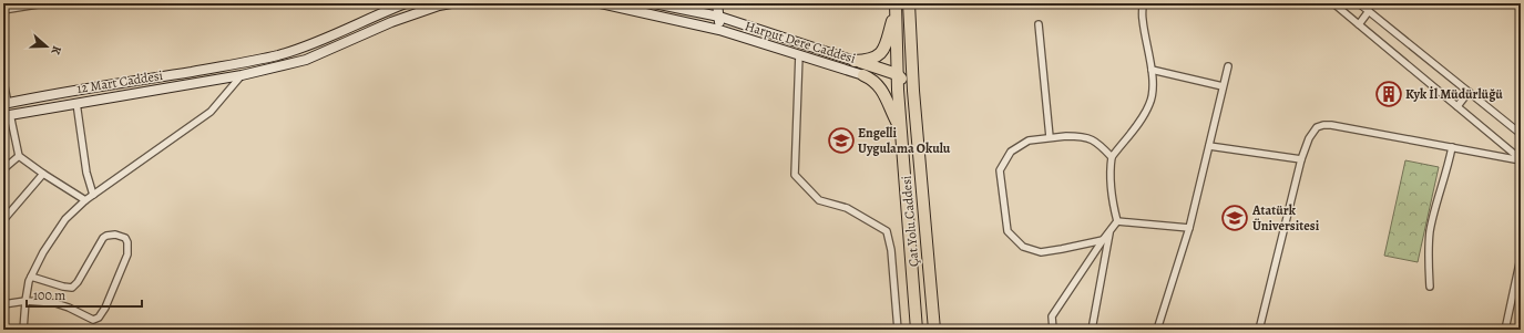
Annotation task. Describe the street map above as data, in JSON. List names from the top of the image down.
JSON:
{
  "streets": {
    "highway": ["Çat Yolu Caddesi"],
    "street": ["Harput Dere Caddesi", "12 Mart Caddesi"]
  },
  "places": {
    "building": ["Kyk İl Müdürlüğü"],
    "school or university": ["Engelli Uygulama Okulu", "Atatürk Üniversitesi"]
  },
  "scale_bar": "100 m",
  "north": "right"
}
